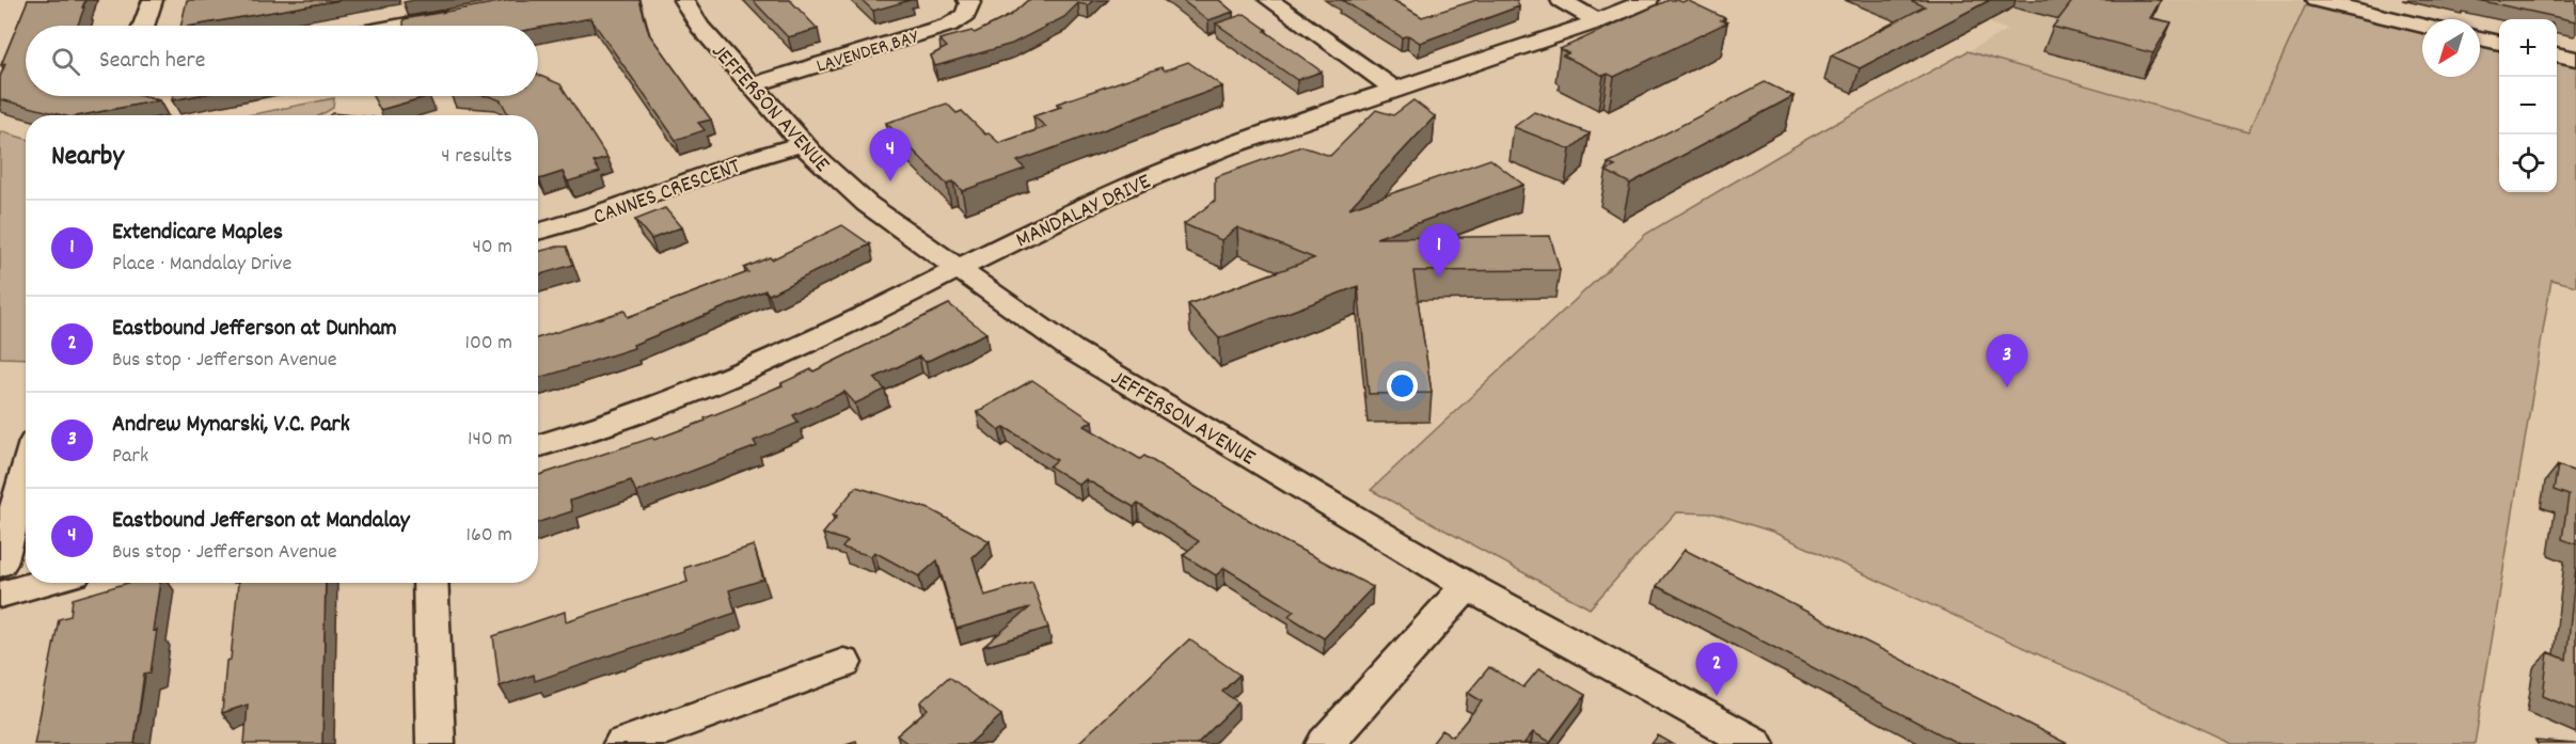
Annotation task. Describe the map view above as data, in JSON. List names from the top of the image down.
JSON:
{
  "streets": {
    "street": [
      "LAVENDER BAY",
      "JEFFERSON AVENUE",
      "CANNES CRESCENT",
      "MANDALAY DRIVE"
    ]
  },
  "crossings": [
    ["LAVENDER BAY", "JEFFERSON AVENUE"],
    ["JEFFERSON AVENUE", "CANNES CRESCENT"],
    ["JEFFERSON AVENUE", "MANDALAY DRIVE"]
  ],
  "north": "bottom left",
  "page": {
    "map_buttons": ["+", "−"],
    "search": "Search here",
    "heading": ["Nearby", "4 results"],
    "pins": [
      "4",
      "1",
      "3",
      "2"
    ],
    "list": [
      {
        "mark": "1",
        "name": "Extendicare Maples",
        "note": "Place · Mandalay Drive",
        "value": "40 m"
      },
      {
        "mark": "2",
        "name": "Eastbound Jefferson at Dunham",
        "note": "Bus stop · Jefferson Avenue",
        "value": "100 m"
      },
      {
        "mark": "3",
        "name": "Andrew Mynarski, V.C. Park",
        "note": "Park",
        "value": "140 m"
      },
      {
        "mark": "4",
        "name": "Eastbound Jefferson at Mandalay",
        "note": "Bus stop · Jefferson Avenue",
        "value": "160 m"
      }
    ]
  }
}
